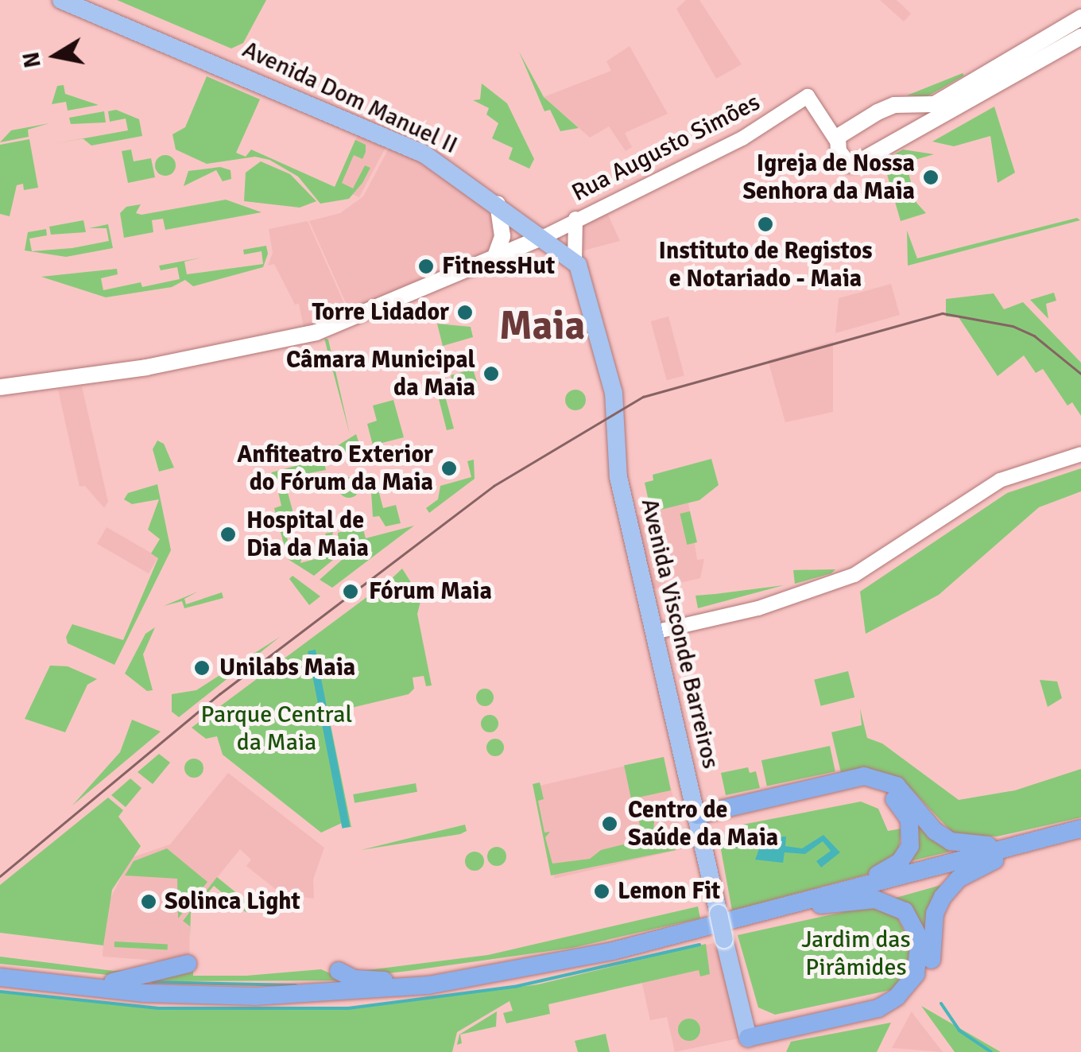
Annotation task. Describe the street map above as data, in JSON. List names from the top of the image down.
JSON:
{
  "streets": {
    "main road": ["Avenida Dom Manuel II", "Avenida Visconde Barreiros"],
    "street": ["Rua Augusto Simões"]
  },
  "crossings": [
    ["Avenida Dom Manuel II", "Rua Augusto Simões"],
    ["Avenida Dom Manuel II", "Avenida Visconde Barreiros"]
  ],
  "districts": ["Maia"],
  "parks": ["Parque Central da Maia", "Jardim das Pirâmides"],
  "places": [
    "Igreja de Nossa Senhora da Maia",
    "Instituto de Registos e Notariado - Maia",
    "FitnessHut",
    "Torre Lidador",
    "Câmara Municipal da Maia",
    "Anfiteatro Exterior do Fórum da Maia",
    "Hospital de Dia da Maia",
    "Fórum Maia",
    "Unilabs Maia",
    "Centro de Saúde da Maia",
    "Lemon Fit",
    "Solinca Light"
  ],
  "north": "left"
}
